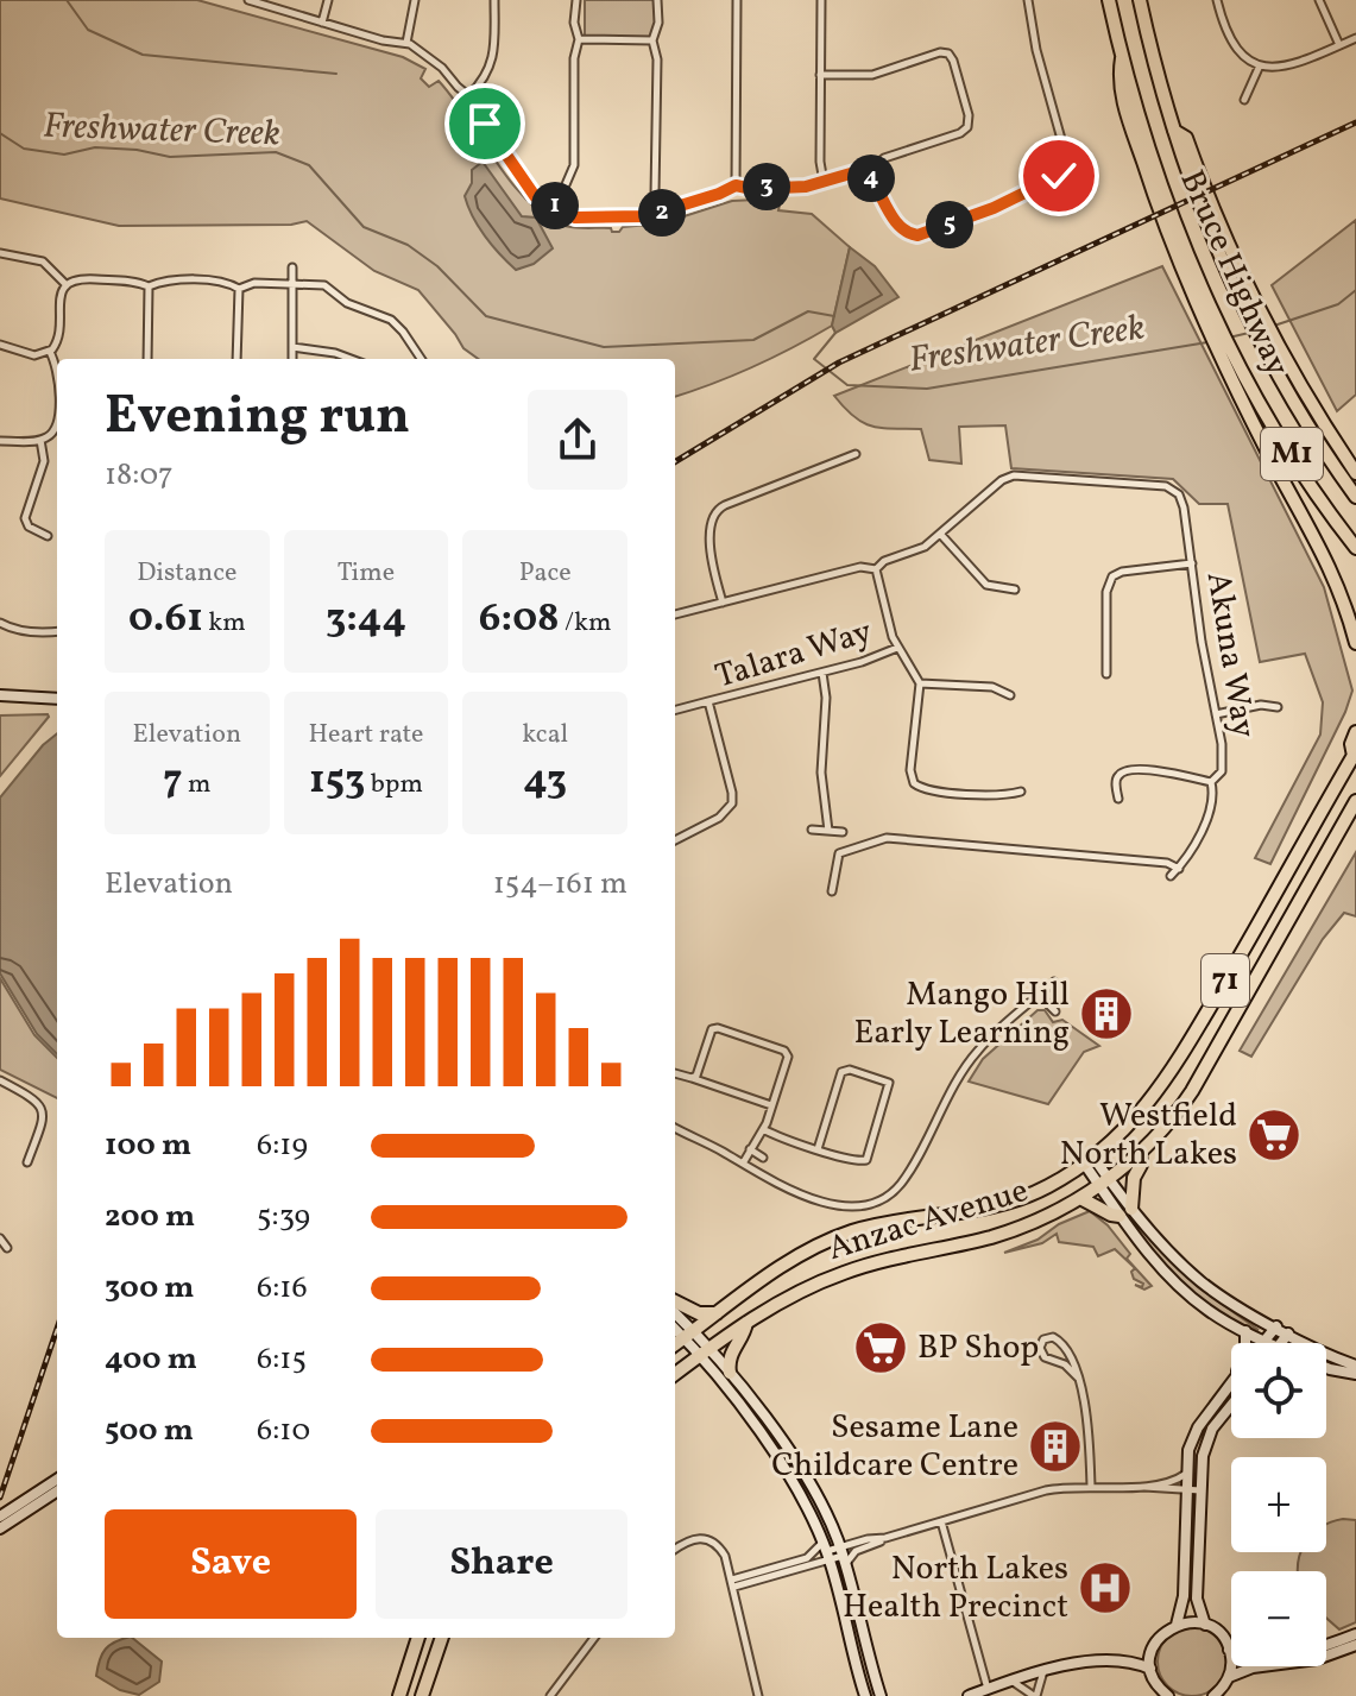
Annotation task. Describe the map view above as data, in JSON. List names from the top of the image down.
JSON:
{
  "streets": {
    "highway": [
      "Bruce Highway",
      "M1",
      "71",
      "Anzac Avenue"
    ],
    "street": ["Talara Way", "Akuna Way"]
  },
  "water": ["Freshwater Creek"],
  "places": {
    "building": ["Mango Hill Early Learning", "Sesame Lane Childcare Centre"],
    "supermarket": ["Westfield North Lakes", "BP Shop"],
    "hospital": ["North Lakes Health Precinct"]
  },
  "page": {
    "pins": [
      "4",
      "3",
      "1",
      "2",
      "5"
    ],
    "heading": ["Evening run", "18:07"],
    "stats": [
      ["Distance", "0.61 km"],
      ["Time", "3:44"],
      ["Pace", "6:08 /km"],
      ["Elevation", "7 m"],
      ["Heart rate", "153 bpm"],
      ["kcal", "43"]
    ],
    "chart": ["Elevation", "154–161 m"],
    "list": [
      {
        "name": "100 m",
        "note": "6:19"
      },
      {
        "name": "200 m",
        "note": "5:39"
      },
      {
        "name": "300 m",
        "note": "6:16"
      },
      {
        "name": "400 m",
        "note": "6:15"
      },
      {
        "name": "500 m",
        "note": "6:10"
      }
    ],
    "map_buttons": ["+", "−"],
    "buttons": ["Save", "Share"]
  }
}
